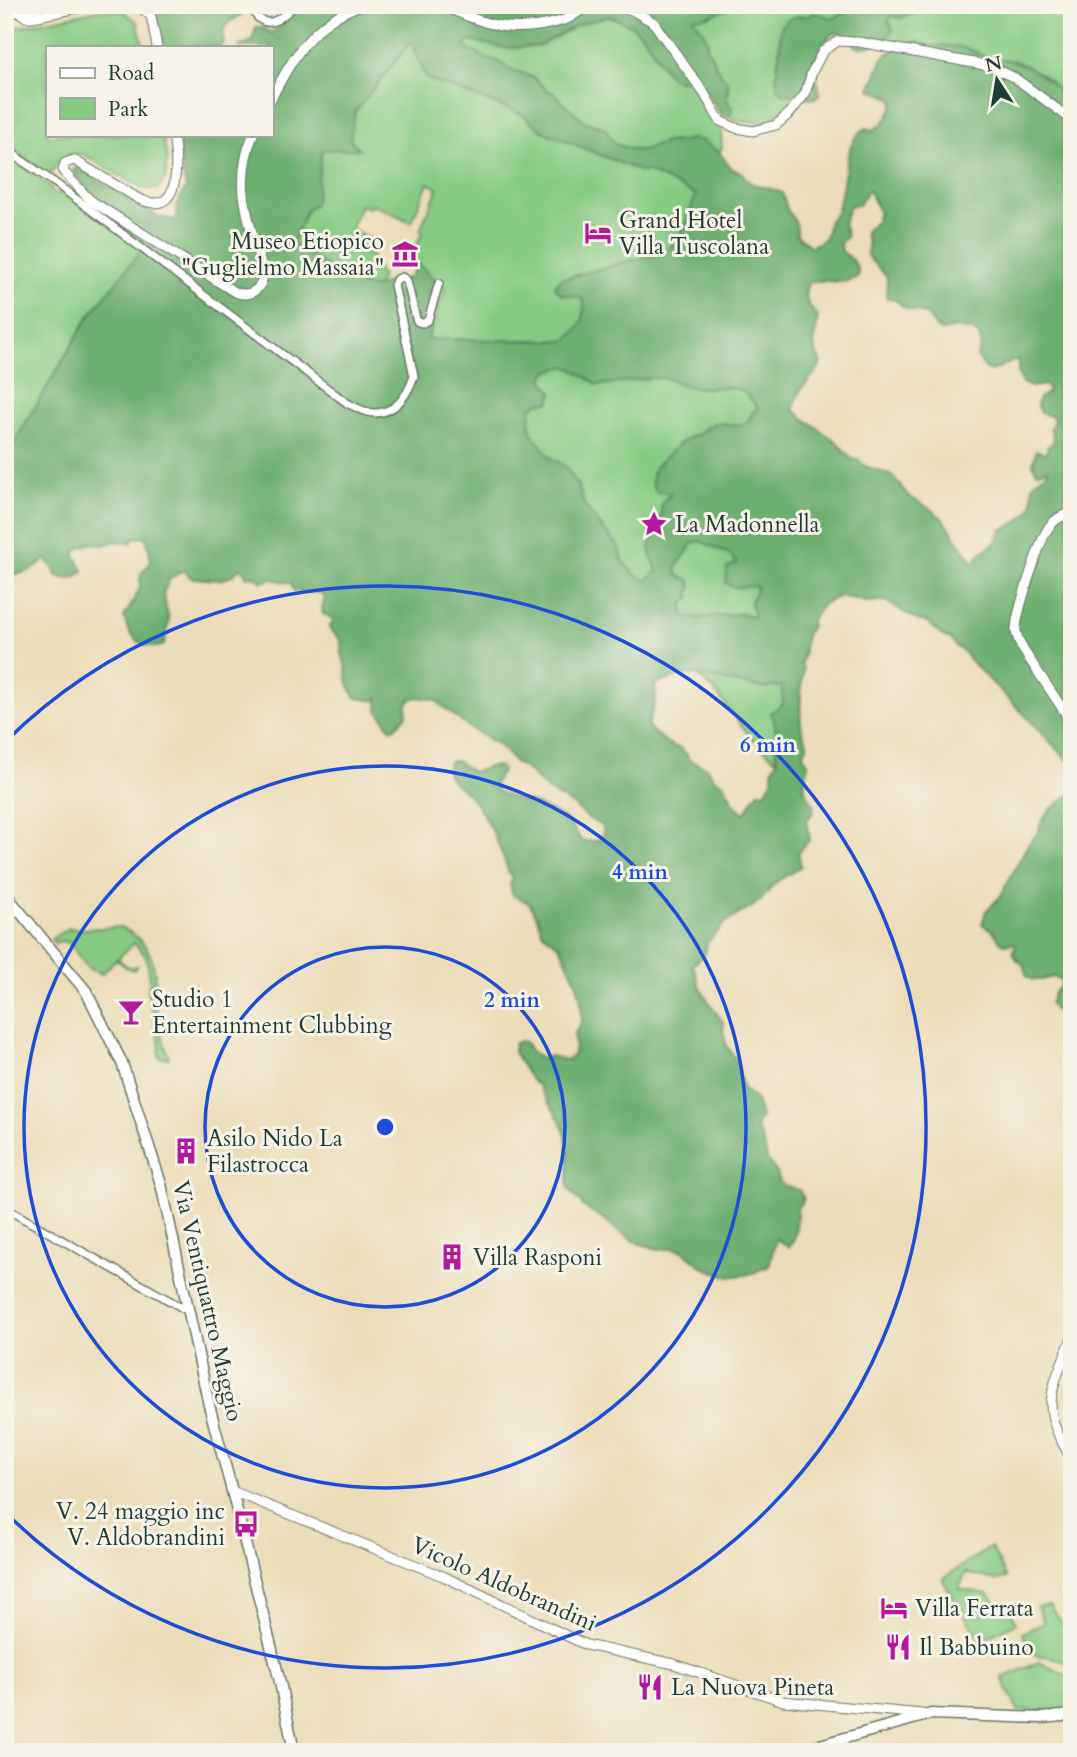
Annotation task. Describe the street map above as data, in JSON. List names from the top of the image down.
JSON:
{
  "streets": {
    "main road": ["Via Ventiquattro Maggio"],
    "street": ["Vicolo Aldobrandini"]
  },
  "crossings": [
    ["Via Ventiquattro Maggio", "Vicolo Aldobrandini"]
  ],
  "places": {
    "hotel": ["Grand Hotel Villa Tuscolana", "Villa Ferrata"],
    "museum": ["Museo Etiopico \"Guglielmo Massaia\""],
    "place": ["La Madonnella"],
    "bar": ["Studio 1 Entertainment Clubbing"],
    "building": ["Asilo Nido La Filastrocca", "Villa Rasponi"],
    "bus stop": ["V. 24 maggio inc V. Aldobrandini"],
    "restaurant": ["Il Babbuino", "La Nuova Pineta"]
  },
  "legend": ["Road", "Park"],
  "north": "top",
  "rings": ["6 min", "4 min", "2 min"]
}
